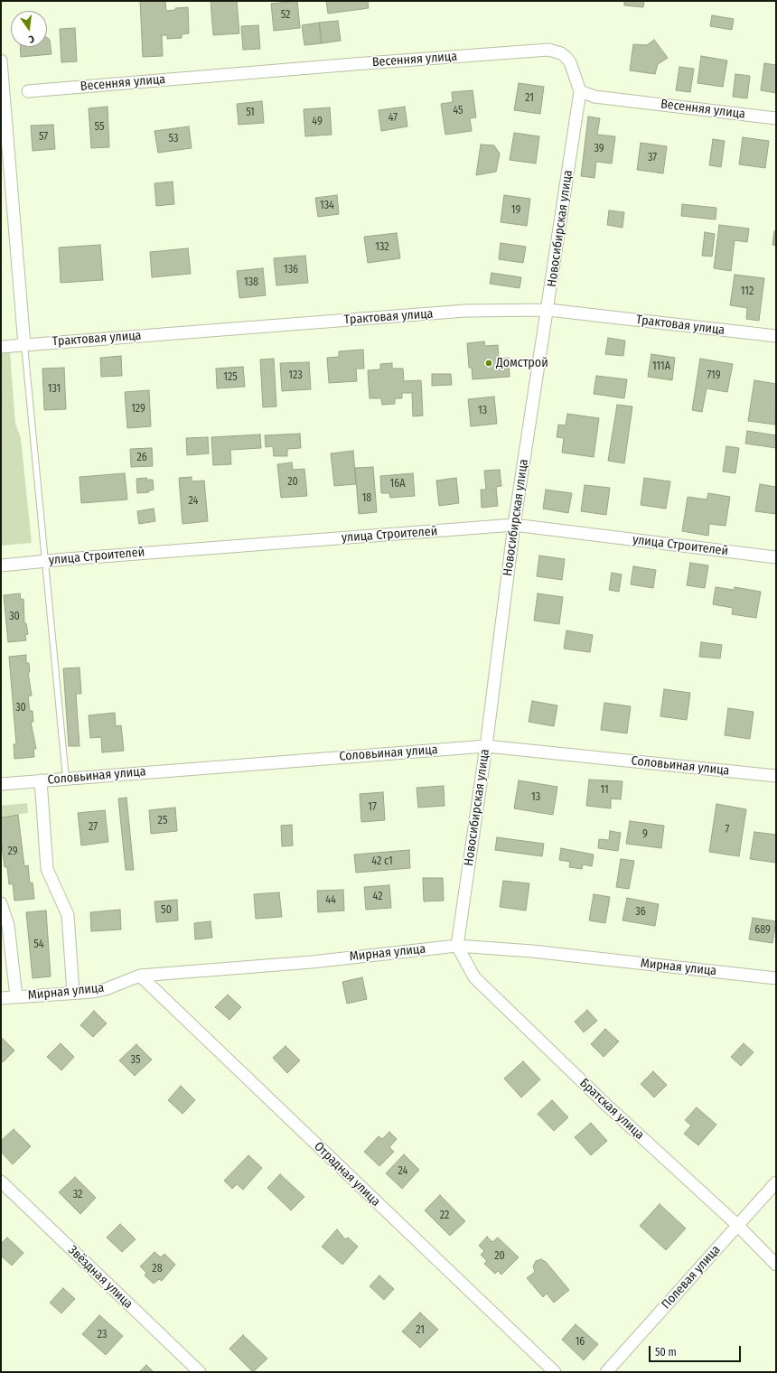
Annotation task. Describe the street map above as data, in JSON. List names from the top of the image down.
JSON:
{
  "streets": {
    "street": [
      "Весенняя улица",
      "Новосибирская улица",
      "Трактовая улица",
      "улица Строителей",
      "Соловьиная улица",
      "Мирная улица",
      "Братская улица",
      "Отрадная улица",
      "Звёздная улица",
      "Полевая улица"
    ]
  },
  "crossings": [
    ["Весенняя улица", "Новосибирская улица"],
    ["Новосибирская улица", "Трактовая улица"],
    ["Новосибирская улица", "улица Строителей"],
    ["Новосибирская улица", "Соловьиная улица"],
    ["Новосибирская улица", "Мирная улица"],
    ["Новосибирская улица", "Братская улица"],
    ["Мирная улица", "Братская улица"],
    ["Мирная улица", "Отрадная улица"],
    ["Братская улица", "Полевая улица"]
  ],
  "places": ["Домстрой"],
  "house_numbers": [
    "52",
    "21",
    "45",
    "51",
    "47",
    "49",
    "55",
    "57",
    "53",
    "39",
    "37",
    "134",
    "19",
    "132",
    "136",
    "138",
    "112",
    "111А",
    "123",
    "719",
    "125",
    "131",
    "129",
    "13",
    "26",
    "20",
    "16А",
    "18",
    "24",
    "30",
    "30",
    "11",
    "13",
    "17",
    "25",
    "27",
    "7",
    "9",
    "29",
    "42 с1",
    "42",
    "44",
    "50",
    "36",
    "689",
    "54",
    "35",
    "24",
    "32",
    "22",
    "20",
    "28",
    "21",
    "23",
    "16"
  ],
  "scale_bar": "50 m",
  "north": "bottom"
}
